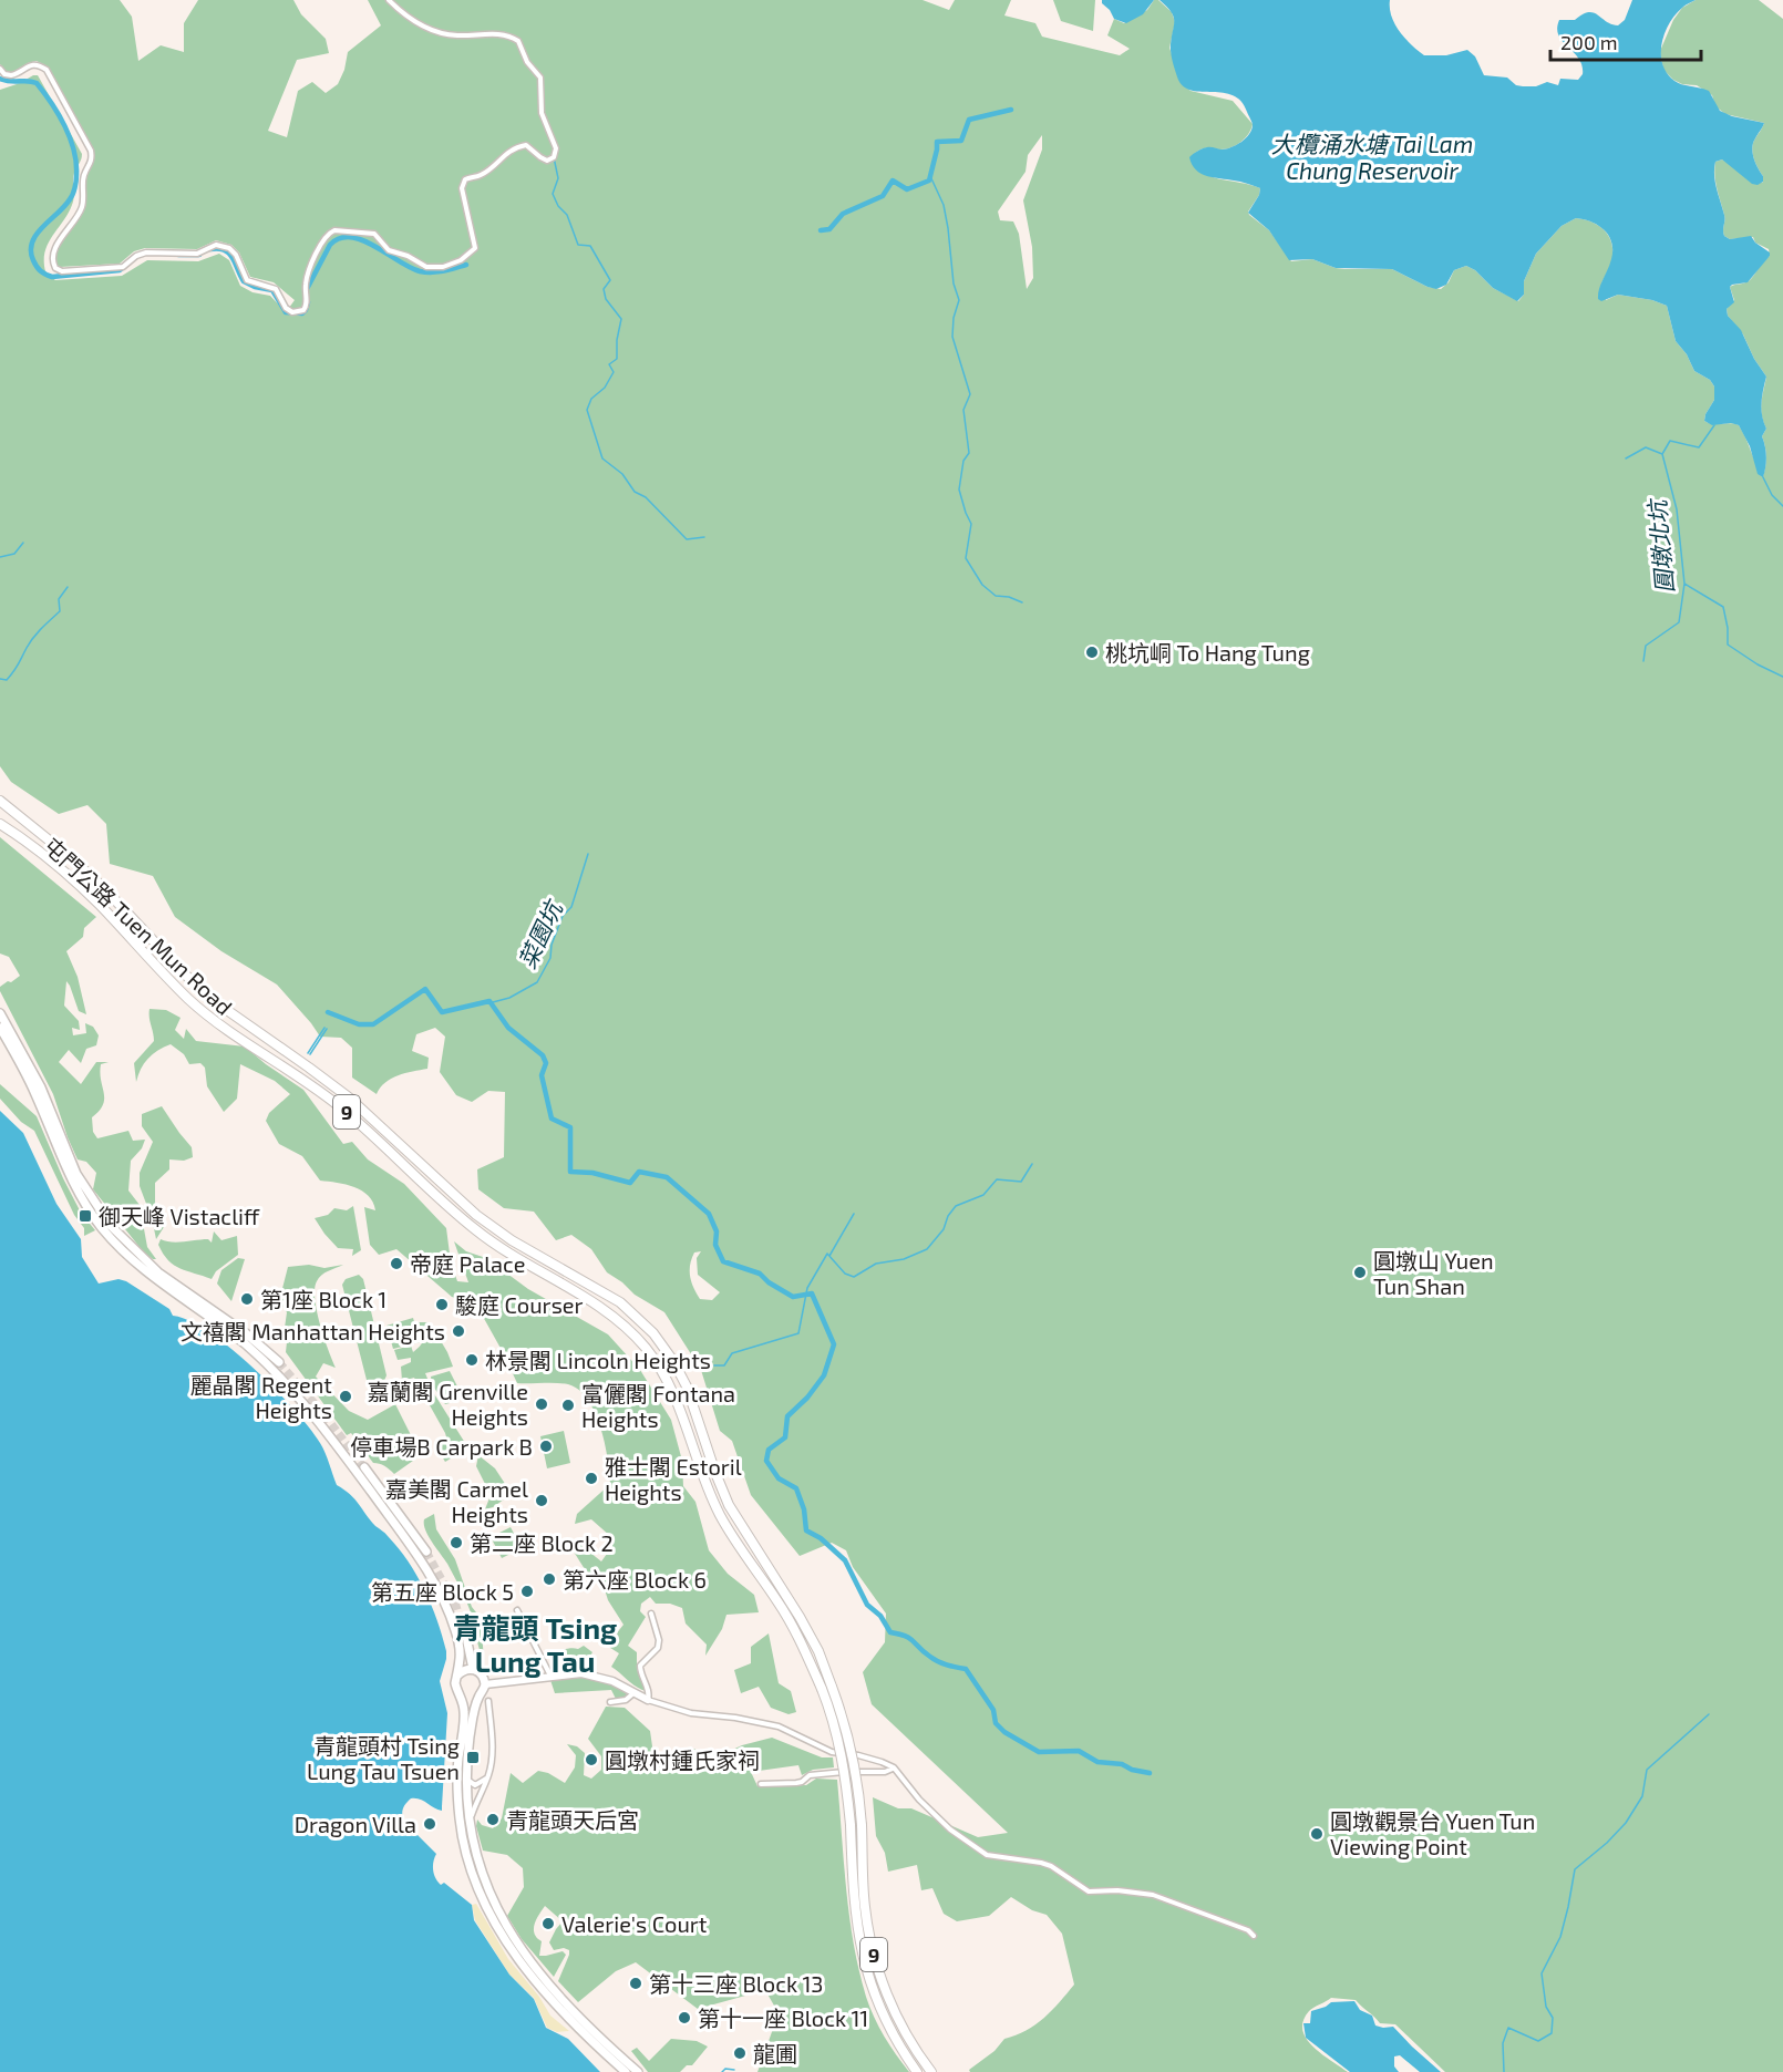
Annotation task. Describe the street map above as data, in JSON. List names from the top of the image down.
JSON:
{
  "streets": {
    "highway": ["屯門公路 Tuen Mun Road", "9"]
  },
  "districts": ["青龍頭 Tsing Lung Tau"],
  "water": ["大欖涌水塘 Tai Lam Chung Reservoir", "圓墩北坑", "菜園坑"],
  "places": {
    "other": [
      "桃坑峒 To Hang Tung",
      "帝庭 Palace",
      "圓墩山 Yuen Tun Shan",
      "第1座 Block 1",
      "駿庭 Courser",
      "文禧閣 Manhattan Heights",
      "林景閣 Lincoln Heights",
      "麗晶閣 Regent Heights",
      "嘉蘭閣 Grenville Heights",
      "富儷閣 Fontana Heights",
      "停車場B Carpark B",
      "雅士閣 Estoril Heights",
      "嘉美閣 Carmel Heights",
      "第二座 Block 2",
      "第六座 Block 6",
      "第五座 Block 5",
      "圓墩村鍾氏家祠",
      "青龍頭天后宮",
      "Dragon Villa",
      "圓墩觀景台 Yuen Tun Viewing Point",
      "Valerie's Court",
      "第十三座 Block 13",
      "第十一座 Block 11",
      "龍圃"
    ],
    "transit": ["御天峰 Vistacliff", "青龍頭村 Tsing Lung Tau Tsuen"]
  },
  "scale_bar": "200 m"
}
